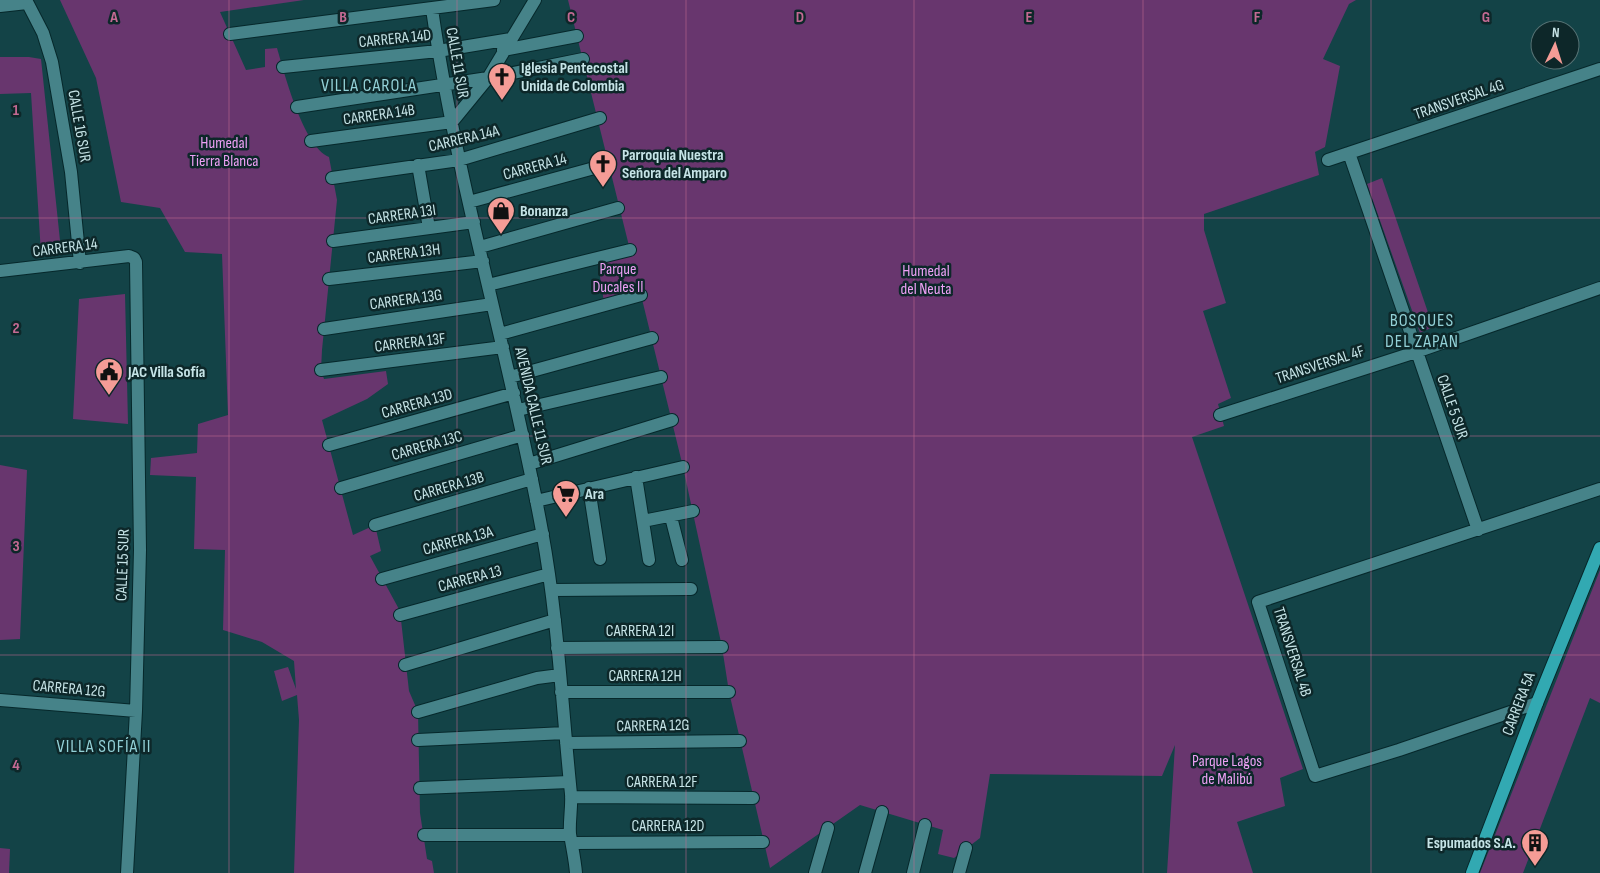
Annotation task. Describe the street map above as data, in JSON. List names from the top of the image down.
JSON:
{
  "streets": {
    "main road": ["CARRERA 5A"],
    "street": [
      "CARRERA 14D",
      "CALLE 11 SUR",
      "TRANSVERSAL 4G",
      "CARRERA 14B",
      "CALLE 16 SUR",
      "CARRERA 14A",
      "CARRERA 14",
      "CARRERA 13I",
      "CARRERA 13H",
      "CARRERA 13G",
      "CARRERA 13F",
      "TRANSVERSAL 4F",
      "CARRERA 13D",
      "AVENIDA CALLE 11 SUR",
      "CALLE 5 SUR",
      "CARRERA 13C",
      "CARRERA 13B",
      "CARRERA 13A",
      "CALLE 15 SUR",
      "CARRERA 13",
      "CARRERA 12I",
      "TRANSVERSAL 4B",
      "CARRERA 12H",
      "CARRERA 12G",
      "CARRERA 12F",
      "CARRERA 12D"
    ]
  },
  "crossings": [
    ["CARRERA 14D", "CALLE 11 SUR"],
    ["CALLE 11 SUR", "CARRERA 14B"],
    ["CALLE 11 SUR", "CARRERA 14A"],
    ["CALLE 11 SUR", "CARRERA 14"],
    ["CALLE 11 SUR", "CARRERA 13I"],
    ["CALLE 11 SUR", "AVENIDA CALLE 11 SUR"],
    ["TRANSVERSAL 4G", "CALLE 5 SUR"],
    ["CALLE 16 SUR", "CARRERA 14"],
    ["CARRERA 14", "CALLE 15 SUR"],
    ["CARRERA 13I", "AVENIDA CALLE 11 SUR"],
    ["CARRERA 13H", "AVENIDA CALLE 11 SUR"],
    ["CARRERA 13G", "AVENIDA CALLE 11 SUR"],
    ["CARRERA 13F", "AVENIDA CALLE 11 SUR"],
    ["TRANSVERSAL 4F", "CALLE 5 SUR"],
    ["CARRERA 13D", "AVENIDA CALLE 11 SUR"],
    ["AVENIDA CALLE 11 SUR", "CARRERA 13C"],
    ["AVENIDA CALLE 11 SUR", "CARRERA 13B"],
    ["AVENIDA CALLE 11 SUR", "CARRERA 13A"],
    ["AVENIDA CALLE 11 SUR", "CARRERA 13"],
    ["AVENIDA CALLE 11 SUR", "CARRERA 12I"],
    ["AVENIDA CALLE 11 SUR", "CARRERA 12H"],
    ["AVENIDA CALLE 11 SUR", "CARRERA 12G"],
    ["CALLE 5 SUR", "TRANSVERSAL 4B"],
    ["CALLE 15 SUR", "CARRERA 12G"],
    ["TRANSVERSAL 4B", "CARRERA 5A"]
  ],
  "districts": ["VILLA CAROLA", "BOSQUES DEL ZAPAN", "VILLA SOFÍA II"],
  "parks": [
    "Humedal Tierra Blanca",
    "Parque Ducales II",
    "Humedal del Neuta",
    "Parque Lagos de Malibú"
  ],
  "places": {
    "church": ["Iglesia Pentecostal Unida de Colombia", "Parroquia Nuestra Señora del Amparo"],
    "shop": ["Bonanza"],
    "public building": ["JAC Villa Sofía"],
    "supermarket": ["Ara"],
    "building": ["Espumados S.A."]
  },
  "north": "top",
  "grid": {
    "columns": [
      "A",
      "B",
      "C",
      "D",
      "E",
      "F",
      "G"
    ],
    "rows": [
      "1",
      "2",
      "3",
      "4"
    ]
  }
}
